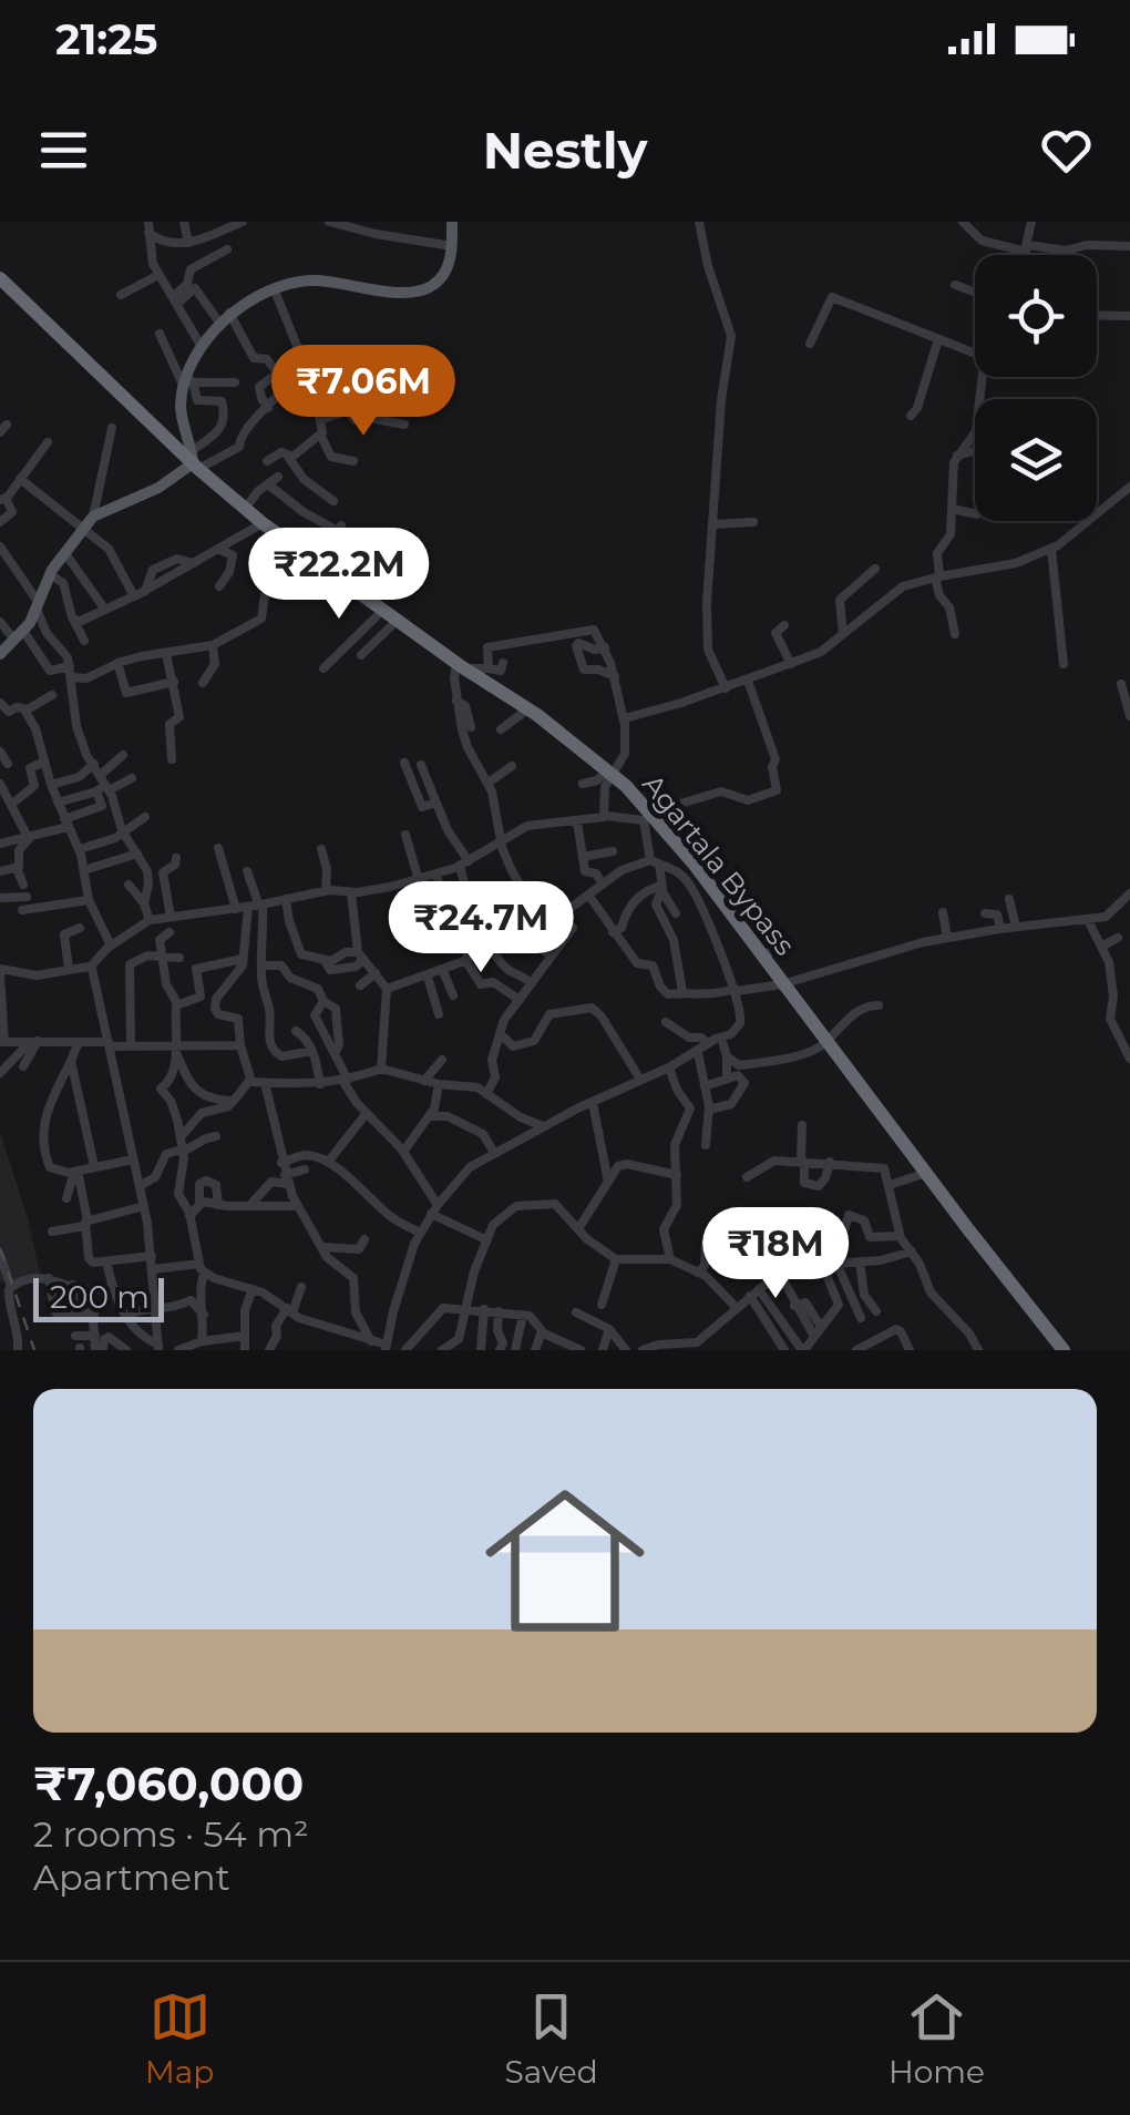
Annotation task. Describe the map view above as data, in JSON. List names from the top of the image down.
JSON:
{
  "streets": {
    "highway": ["Agartala Bypass"]
  },
  "scale_bar": "200 m",
  "page": {
    "status": "21:25",
    "header": "Nestly",
    "price": [
      "₹7.06M",
      "₹22.2M",
      "₹24.7M",
      "₹18M"
    ],
    "scale": "200 m",
    "list": [
      {
        "name": "₹7,060,000",
        "note": "2 rooms · 54 m² · Apartment"
      }
    ],
    "tabs": ["Map", "Saved", "Home"]
  }
}
